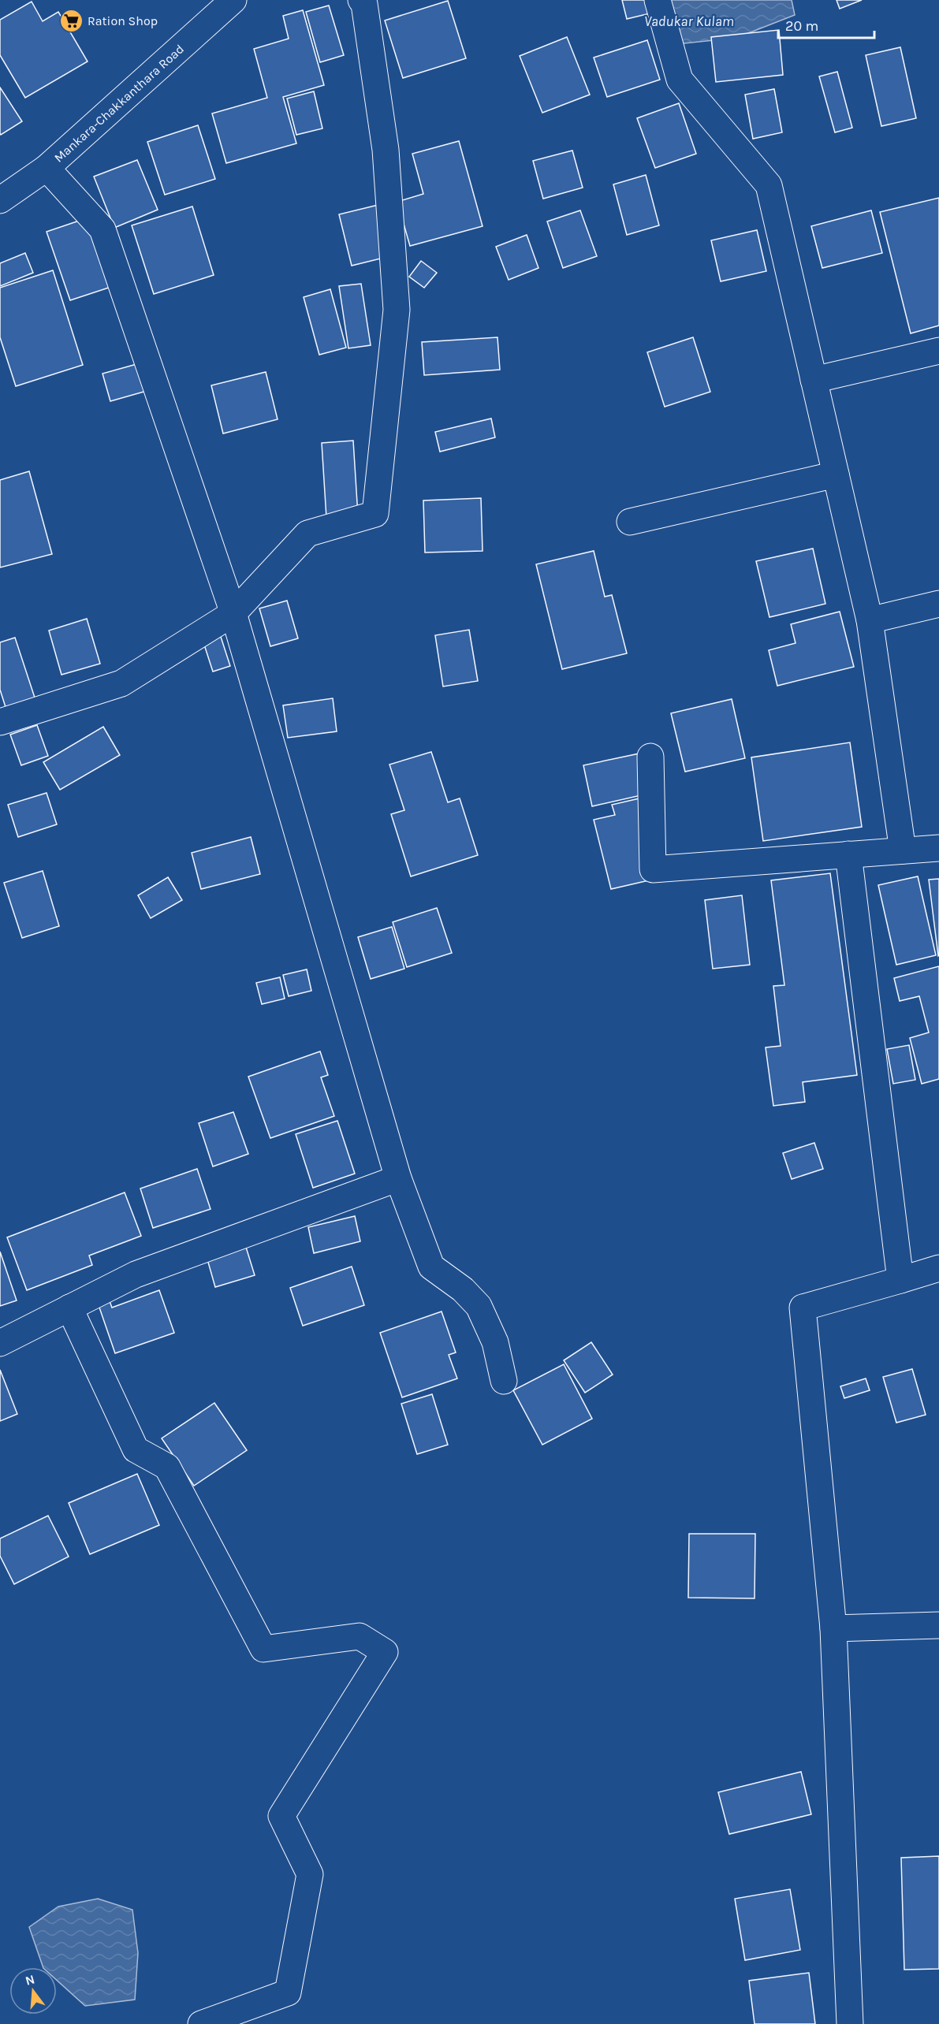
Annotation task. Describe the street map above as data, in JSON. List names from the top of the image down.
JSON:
{
  "streets": {
    "street": ["Mankara-Chakkanthara Road"]
  },
  "water": ["Vadukar Kulam"],
  "places": {
    "supermarket": ["Ration Shop"]
  },
  "scale_bar": "20 m",
  "north": "top"
}
